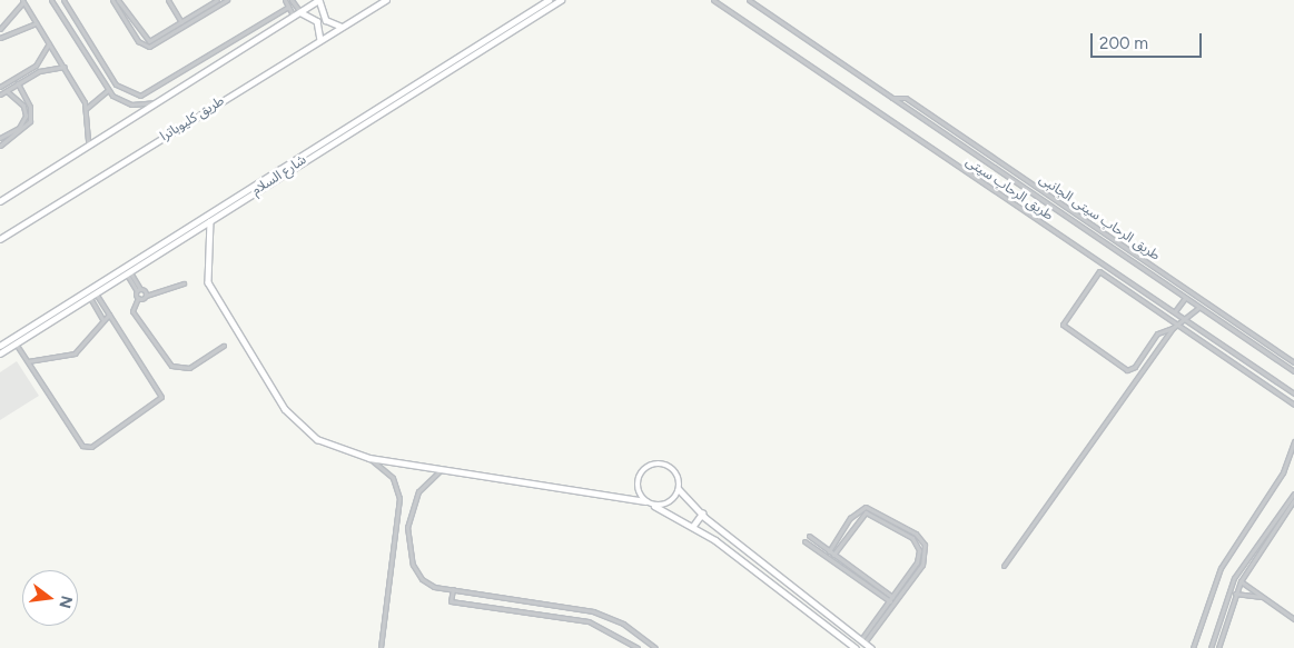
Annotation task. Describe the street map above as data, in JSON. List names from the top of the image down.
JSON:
{
  "streets": {
    "main road": ["طريق كليوباترا", "شارع السلام"],
    "street": ["طريق الرحاب سيتى", "طريق الرحاب سيتى الجانبى"]
  },
  "crossings": [
    ["طريق الرحاب سيتى", "طريق الرحاب سيتى الجانبى"]
  ],
  "scale_bar": "200 m",
  "north": "right"
}
